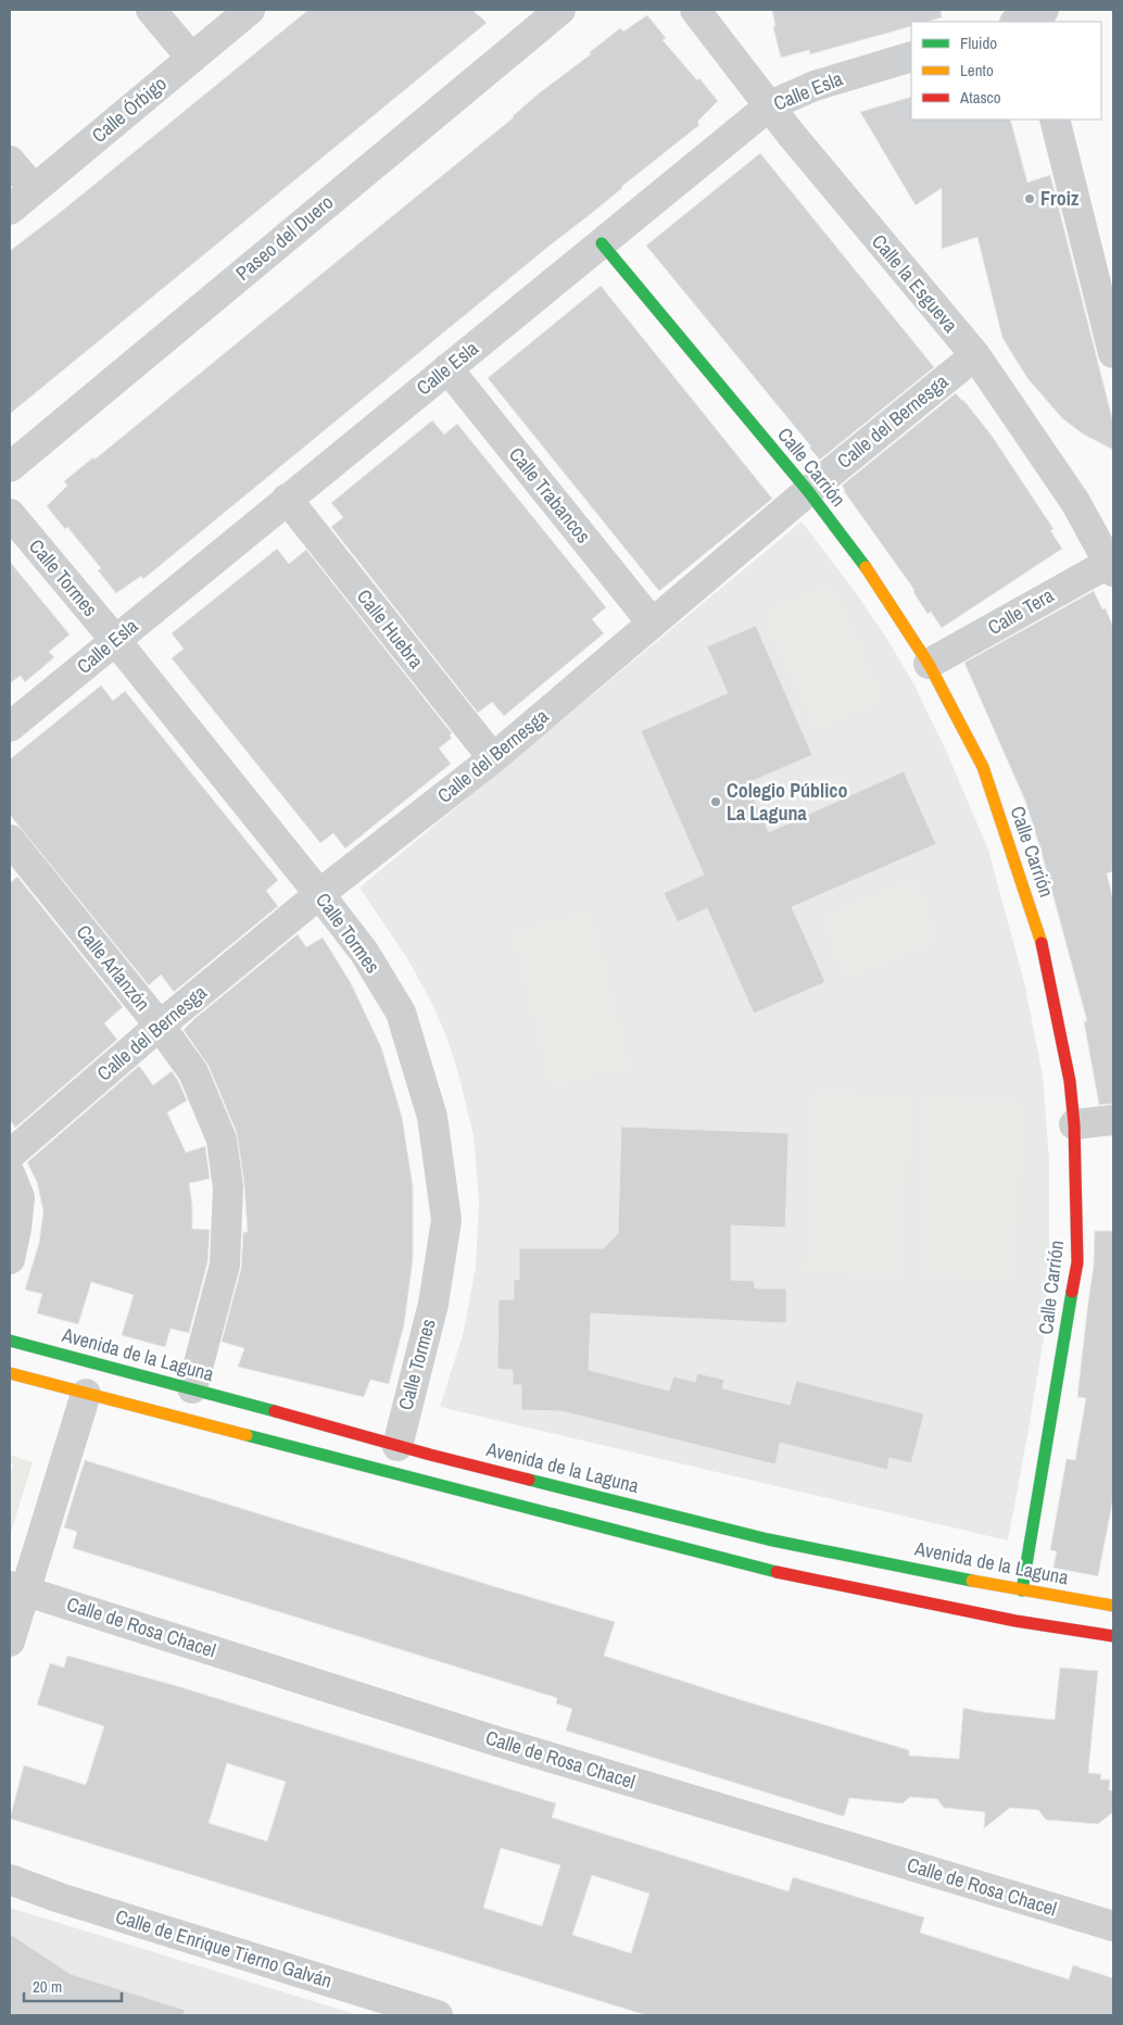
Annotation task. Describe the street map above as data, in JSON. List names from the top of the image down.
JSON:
{
  "streets": {
    "street": [
      "Calle Esla",
      "Calle Órbigo",
      "Paseo del Duero",
      "Calle la Esgueva",
      "Calle del Bernesga",
      "Calle Carrión",
      "Calle Trabancos",
      "Calle Tormes",
      "Calle Tera",
      "Calle Huebra",
      "Calle Arlanzón",
      "Avenida de la Laguna",
      "Calle de Rosa Chacel",
      "Calle de Enrique Tierno Galván"
    ]
  },
  "crossings": [
    ["Calle Esla", "Calle la Esgueva"],
    ["Calle Esla", "Calle Carrión"],
    ["Calle Esla", "Calle Trabancos"],
    ["Calle Esla", "Calle Tormes"],
    ["Calle Esla", "Calle Huebra"],
    ["Calle la Esgueva", "Calle del Bernesga"],
    ["Calle la Esgueva", "Calle Tera"],
    ["Calle del Bernesga", "Calle Carrión"],
    ["Calle del Bernesga", "Calle Trabancos"],
    ["Calle del Bernesga", "Calle Tormes"],
    ["Calle del Bernesga", "Calle Huebra"],
    ["Calle del Bernesga", "Calle Arlanzón"],
    ["Calle Carrión", "Calle Tera"],
    ["Calle Carrión", "Avenida de la Laguna"],
    ["Calle Tormes", "Avenida de la Laguna"],
    ["Calle Arlanzón", "Avenida de la Laguna"]
  ],
  "places": ["Froiz", "Colegio Público La Laguna"],
  "legend": ["Fluido", "Lento", "Atasco"],
  "scale_bar": "20 m"
}
